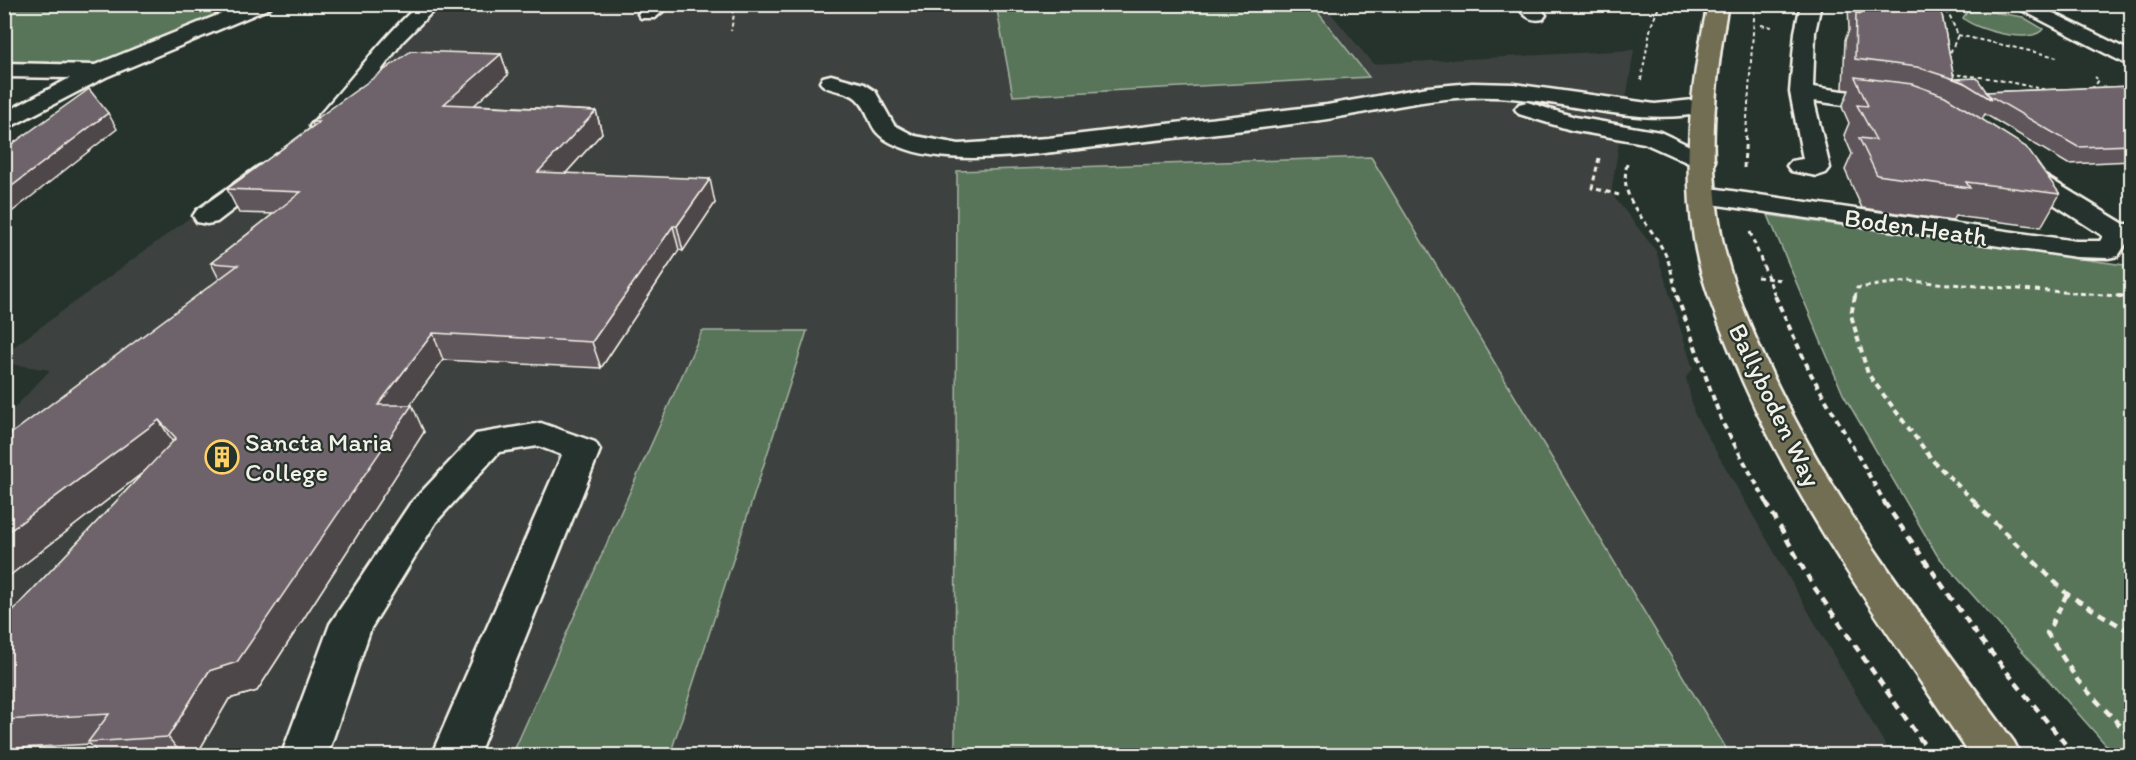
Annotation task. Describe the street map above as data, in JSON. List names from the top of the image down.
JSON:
{
  "streets": {
    "main road": ["Ballyboden Way"],
    "street": ["Boden Heath"]
  },
  "crossings": [
    ["Boden Heath", "Ballyboden Way"]
  ],
  "places": {
    "building": ["Sancta Maria College"]
  }
}
